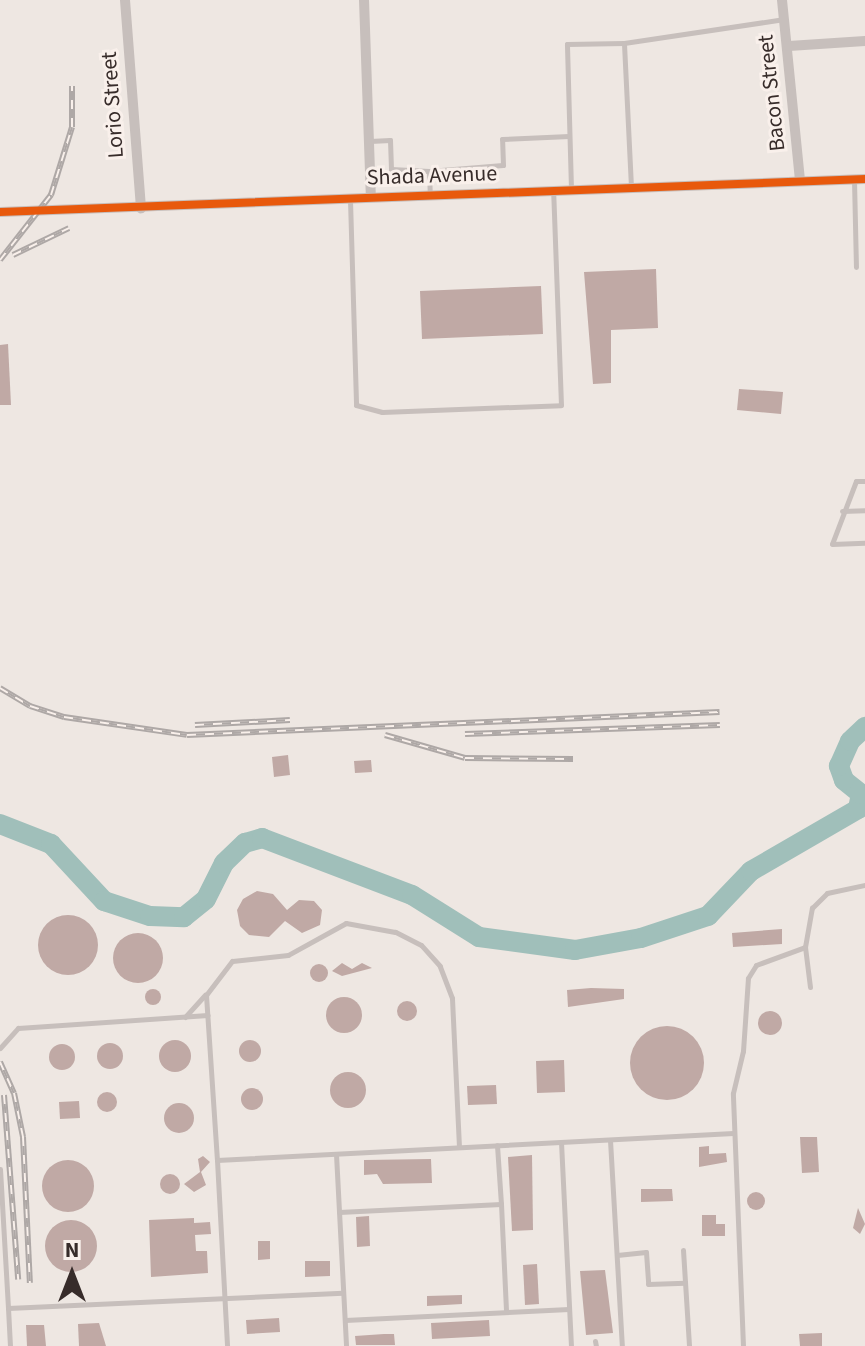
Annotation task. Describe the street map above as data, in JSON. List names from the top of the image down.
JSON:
{
  "streets": {
    "street": ["Bacon Street", "Lorio Street", "Shada Avenue"]
  },
  "crossings": [
    ["Bacon Street", "Shada Avenue"],
    ["Lorio Street", "Shada Avenue"]
  ],
  "north": "top"
}
